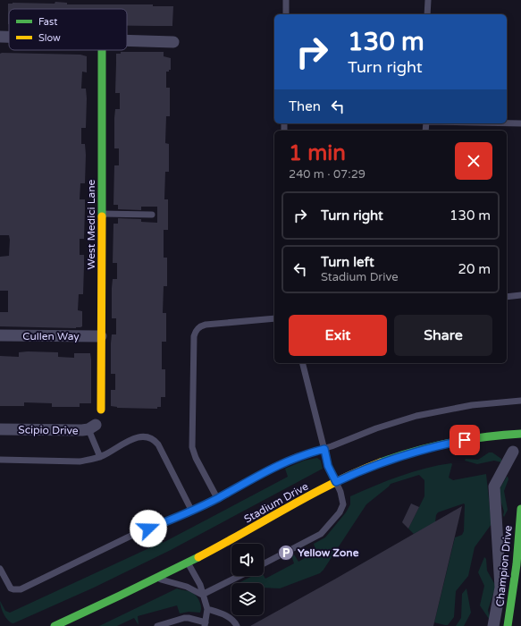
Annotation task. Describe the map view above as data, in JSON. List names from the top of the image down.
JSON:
{
  "streets": {
    "street": [
      "West Medici Lane",
      "Cullen Way",
      "Scipio Drive",
      "Stadium Drive",
      "Champion Drive"
    ]
  },
  "crossings": [
    ["West Medici Lane", "Cullen Way"]
  ],
  "places": {
    "parking": ["Yellow Zone"]
  },
  "legend": ["Fast", "Slow"],
  "page": {
    "turn": ["130 m", "Turn right"],
    "then": "Then",
    "heading": ["1 min", "240 m · 07:29"],
    "list": [
      {
        "name": "Turn right",
        "value": "130 m"
      },
      {
        "name": "Turn left",
        "note": "Stadium Drive",
        "value": "20 m"
      }
    ],
    "buttons": ["Exit", "Share"]
  }
}
